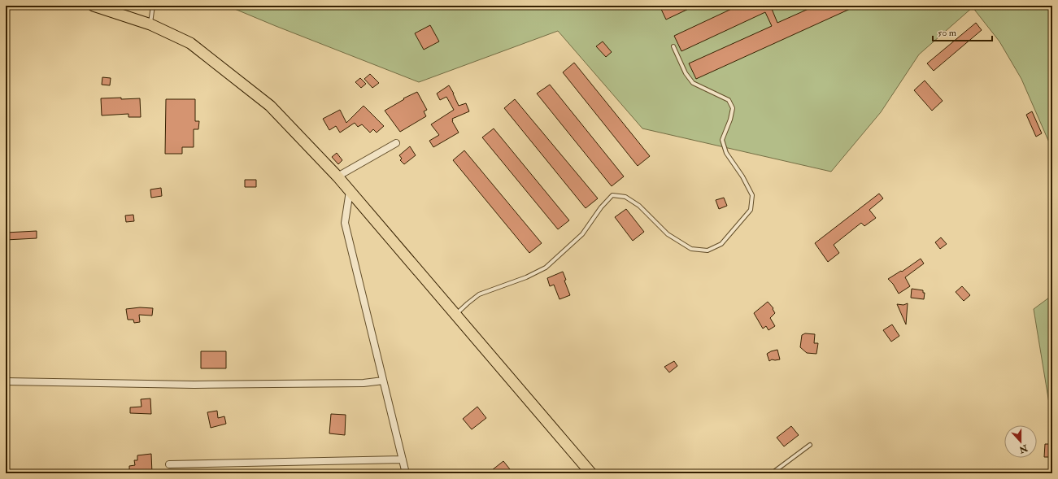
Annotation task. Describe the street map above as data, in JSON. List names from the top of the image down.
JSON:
{
  "scale_bar": "50 m",
  "north": "bottom"
}
